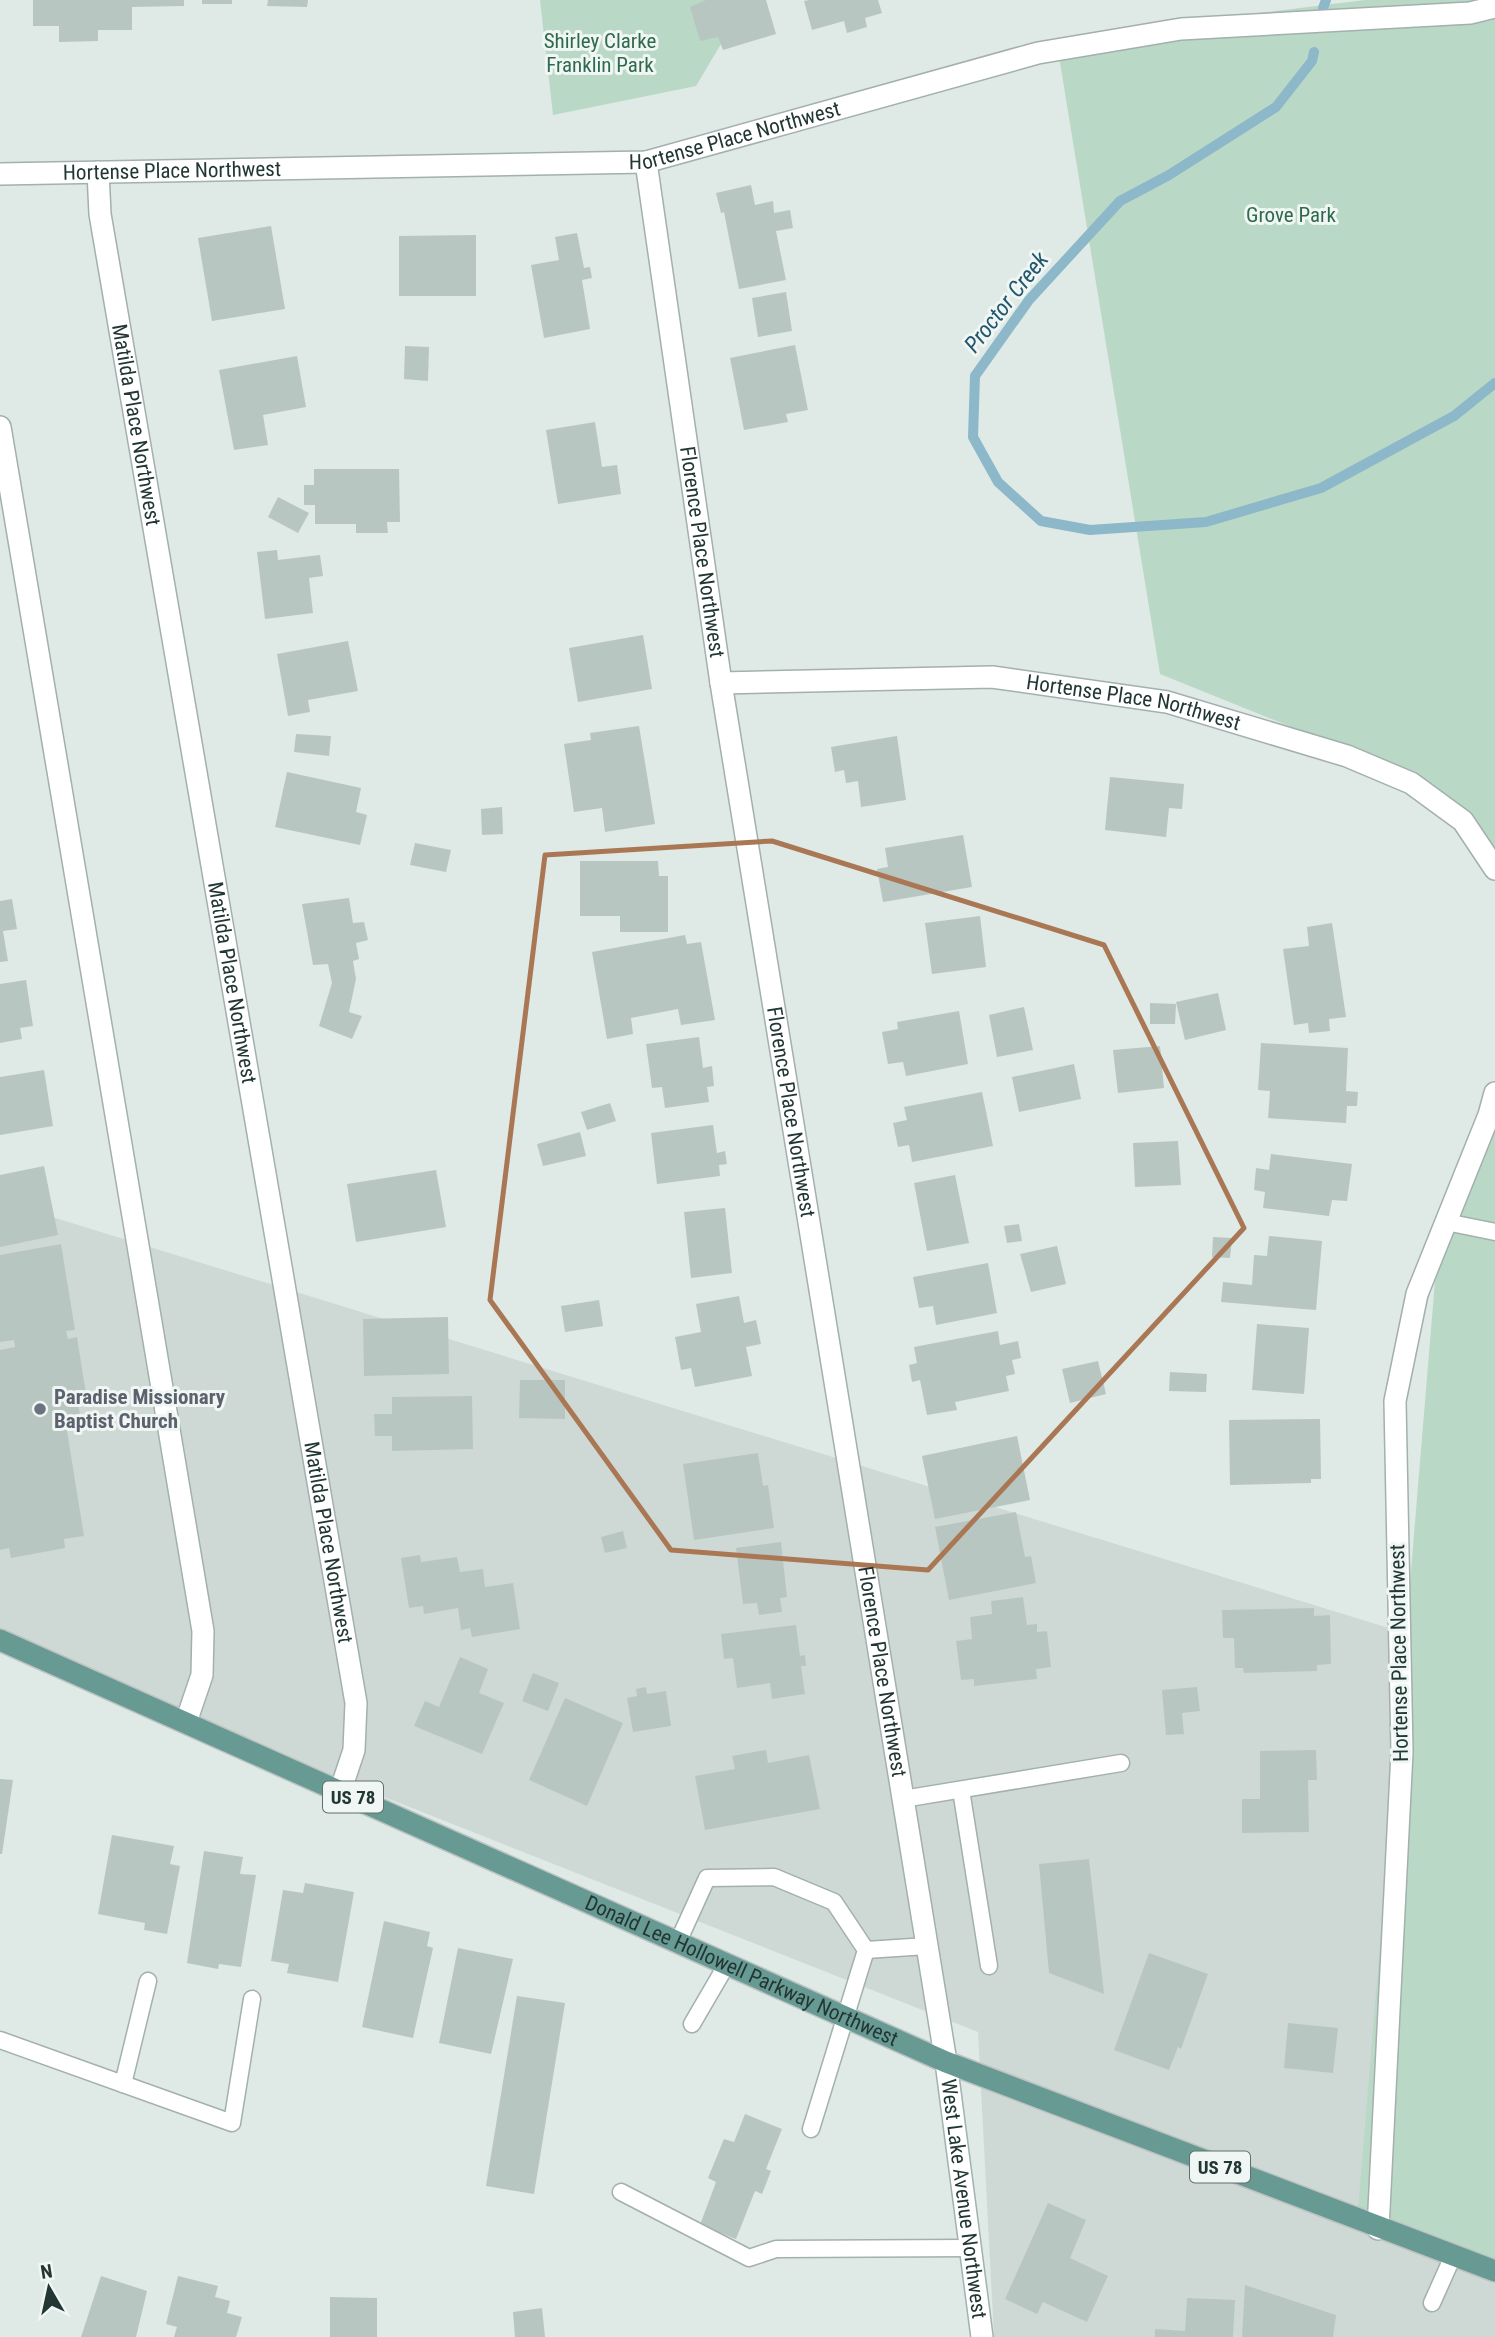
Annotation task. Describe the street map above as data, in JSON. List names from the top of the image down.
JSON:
{
  "streets": {
    "main road": ["US 78", "Donald Lee Hollowell Parkway Northwest"],
    "street": [
      "Hortense Place Northwest",
      "Matilda Place Northwest",
      "Florence Place Northwest",
      "West Lake Avenue Northwest"
    ]
  },
  "crossings": [
    ["Hortense Place Northwest", "Matilda Place Northwest"],
    ["Hortense Place Northwest", "Florence Place Northwest"],
    ["Hortense Place Northwest", "Donald Lee Hollowell Parkway Northwest"],
    ["Matilda Place Northwest", "Donald Lee Hollowell Parkway Northwest"],
    ["Florence Place Northwest", "Donald Lee Hollowell Parkway Northwest"],
    ["Florence Place Northwest", "West Lake Avenue Northwest"],
    ["Donald Lee Hollowell Parkway Northwest", "West Lake Avenue Northwest"]
  ],
  "water": ["Proctor Creek"],
  "parks": ["Shirley Clarke Franklin Park", "Grove Park"],
  "places": ["Paradise Missionary Baptist Church"],
  "north": "top"
}
